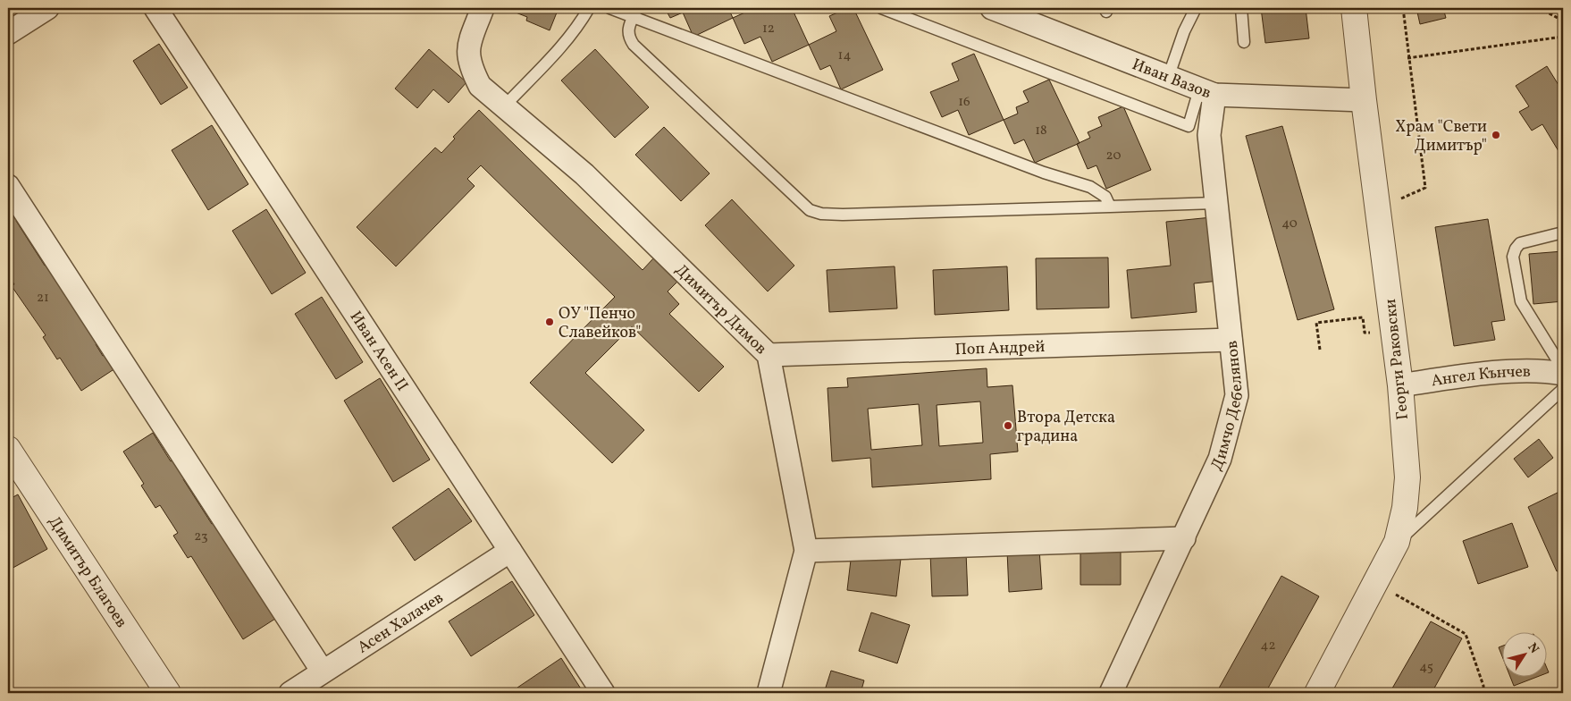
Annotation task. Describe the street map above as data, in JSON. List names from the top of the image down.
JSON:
{
  "streets": {
    "street": [
      "Иван Вазов",
      "Димитър Димов",
      "Поп Андрей",
      "Иван Асен II",
      "Георги Раковски",
      "Ангел Кънчев",
      "Димчо Дебелянов",
      "Димитър Благоев",
      "Асен Халачев"
    ]
  },
  "crossings": [
    ["Иван Вазов", "Георги Раковски"],
    ["Иван Вазов", "Димчо Дебелянов"],
    ["Димитър Димов", "Поп Андрей"],
    ["Поп Андрей", "Димчо Дебелянов"],
    ["Иван Асен II", "Асен Халачев"],
    ["Георги Раковски", "Ангел Кънчев"]
  ],
  "places": ["Храм \"Свети Димитър\"", "ОУ \"Пенчо Славейков\"", "Втора Детска градина"],
  "house_numbers": [
    "12",
    "14",
    "16",
    "18",
    "20",
    "40",
    "21",
    "23",
    "42",
    "45"
  ],
  "north": "top right"
}
